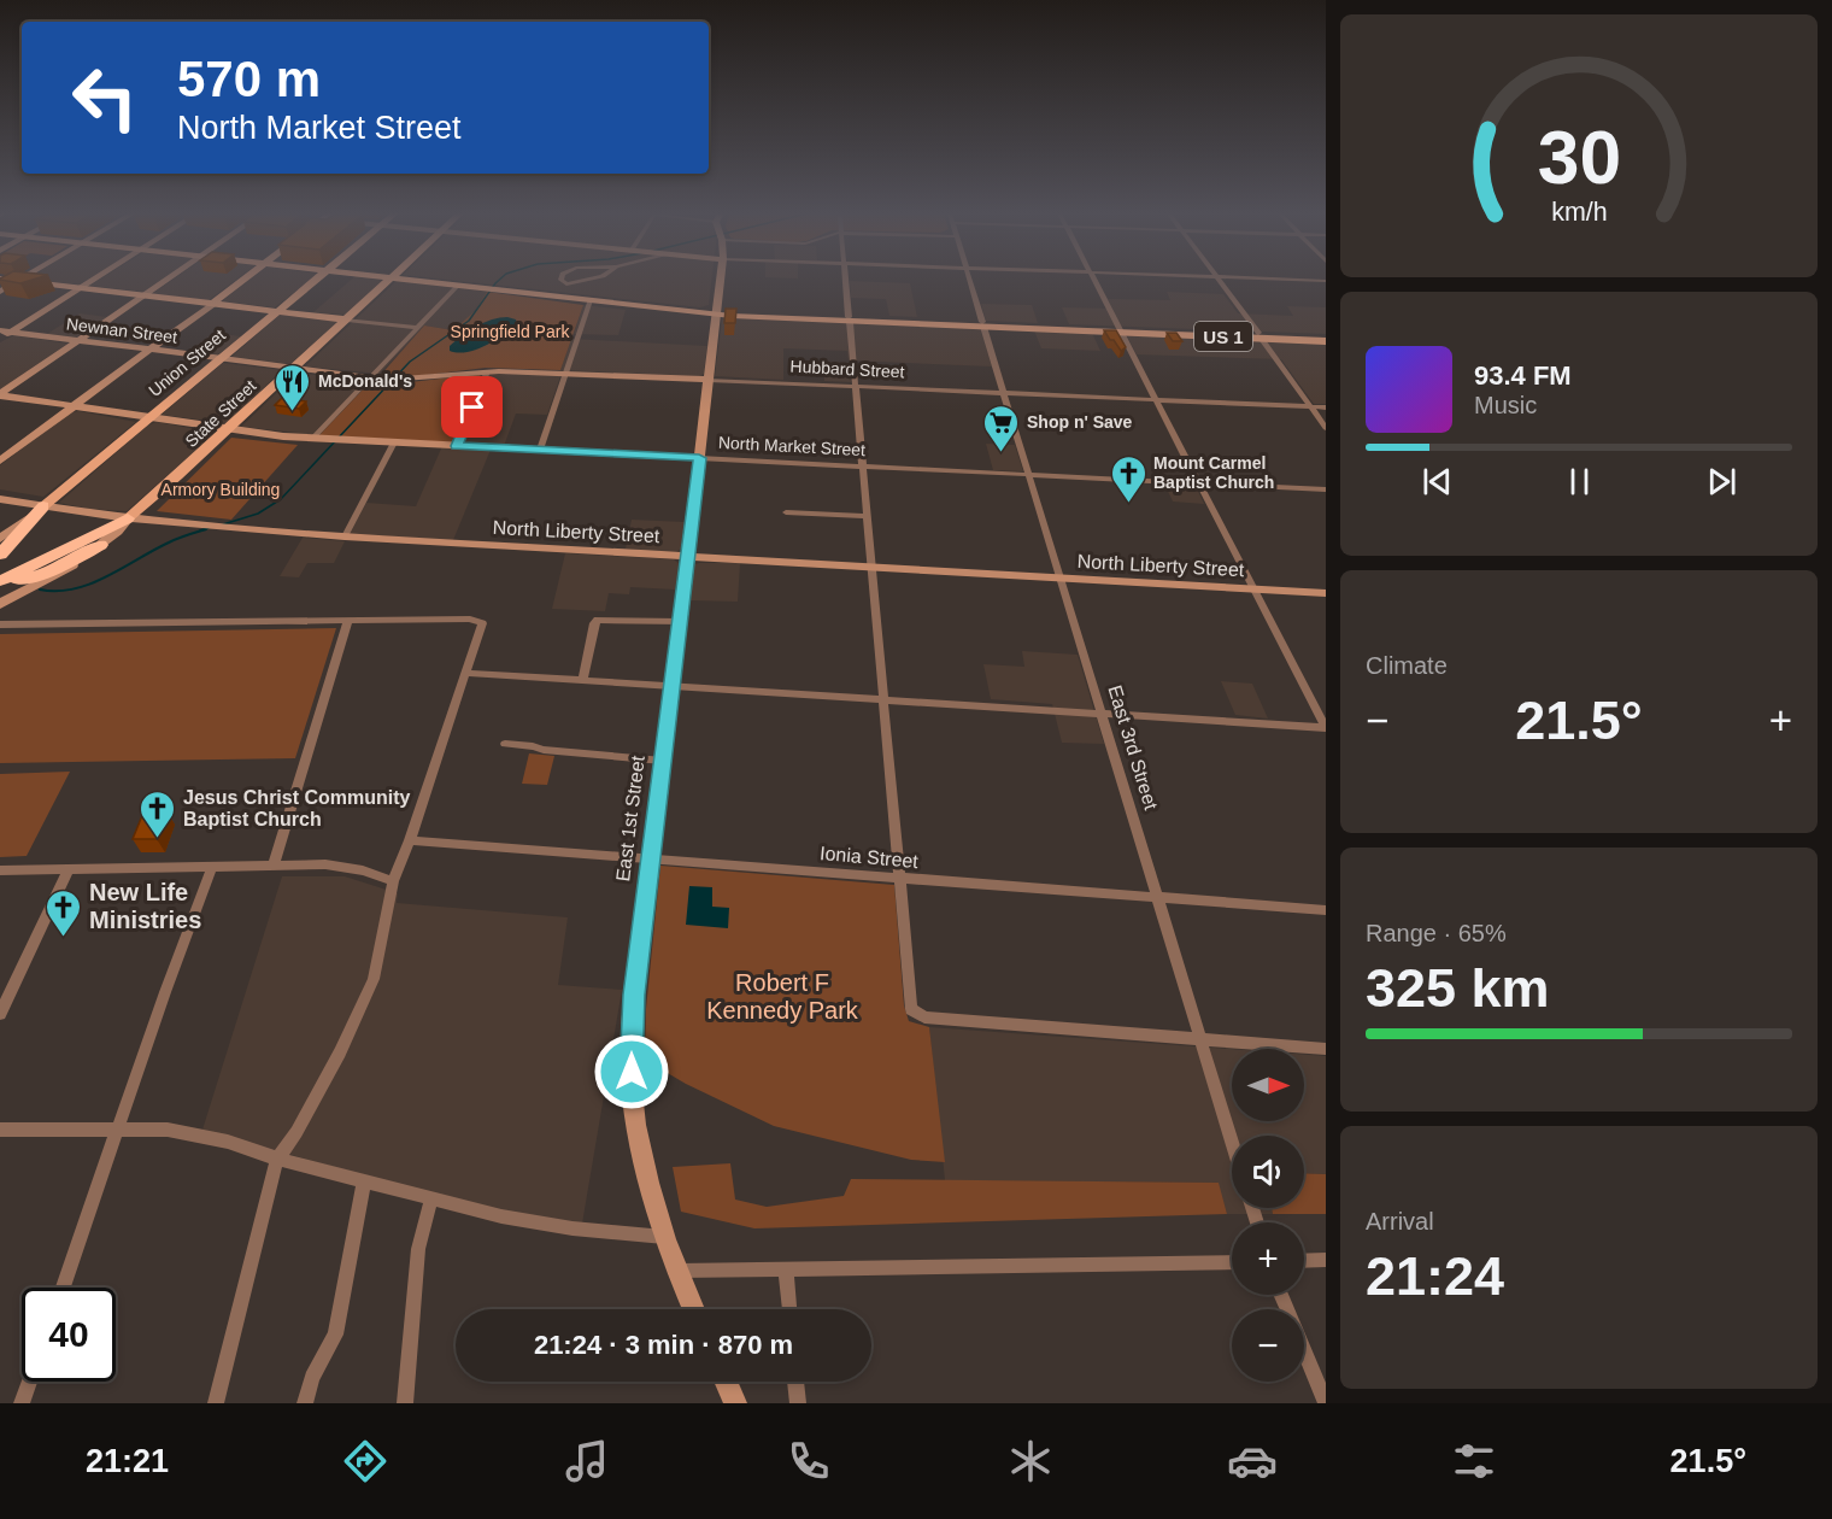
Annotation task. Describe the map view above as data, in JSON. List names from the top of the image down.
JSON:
{
  "streets": {
    "main road": ["US 1", "Union Street", "State Street"],
    "street": [
      "Newnan Street",
      "Hubbard Street",
      "North Market Street",
      "North Liberty Street",
      "East 3rd Street",
      "East 1st Street",
      "Ionia Street"
    ]
  },
  "crossings": [
    ["Newnan Street", "Union Street"],
    ["Newnan Street", "Hubbard Street"],
    ["Newnan Street", "State Street"],
    ["US 1", "East 3rd Street"],
    ["US 1", "East 1st Street"],
    ["Union Street", "North Market Street"],
    ["Union Street", "North Liberty Street"],
    ["Hubbard Street", "East 3rd Street"],
    ["Hubbard Street", "East 1st Street"],
    ["State Street", "North Market Street"],
    ["State Street", "North Liberty Street"],
    ["North Market Street", "East 3rd Street"],
    ["North Market Street", "East 1st Street"],
    ["North Liberty Street", "East 3rd Street"],
    ["North Liberty Street", "East 1st Street"],
    ["East 3rd Street", "Ionia Street"],
    ["East 1st Street", "Ionia Street"]
  ],
  "parks": ["Springfield Park", "Armory Building", "Robert F Kennedy Park"],
  "places": {
    "restaurant": ["McDonald's"],
    "supermarket": ["Shop n' Save"],
    "church": ["Mount Carmel Baptist Church", "Jesus Christ Community Baptist Church", "New Life Ministries"]
  },
  "north": "right",
  "page": {
    "turn": ["570 m", "North Market Street"],
    "song": ["93.4 FM", "Music"],
    "tile": [
      "Climate",
      ["Range · 65%", "325 km"],
      ["Arrival", "21:24"]
    ],
    "heat": ["−", "21.5°", "+"],
    "map_buttons": ["+", "−"],
    "limit": "40",
    "trip": "21:24 · 3 min · 870 m",
    "tabs": ["21:21", "21.5°"],
    "gauge": ["30", "km/h"]
  }
}
